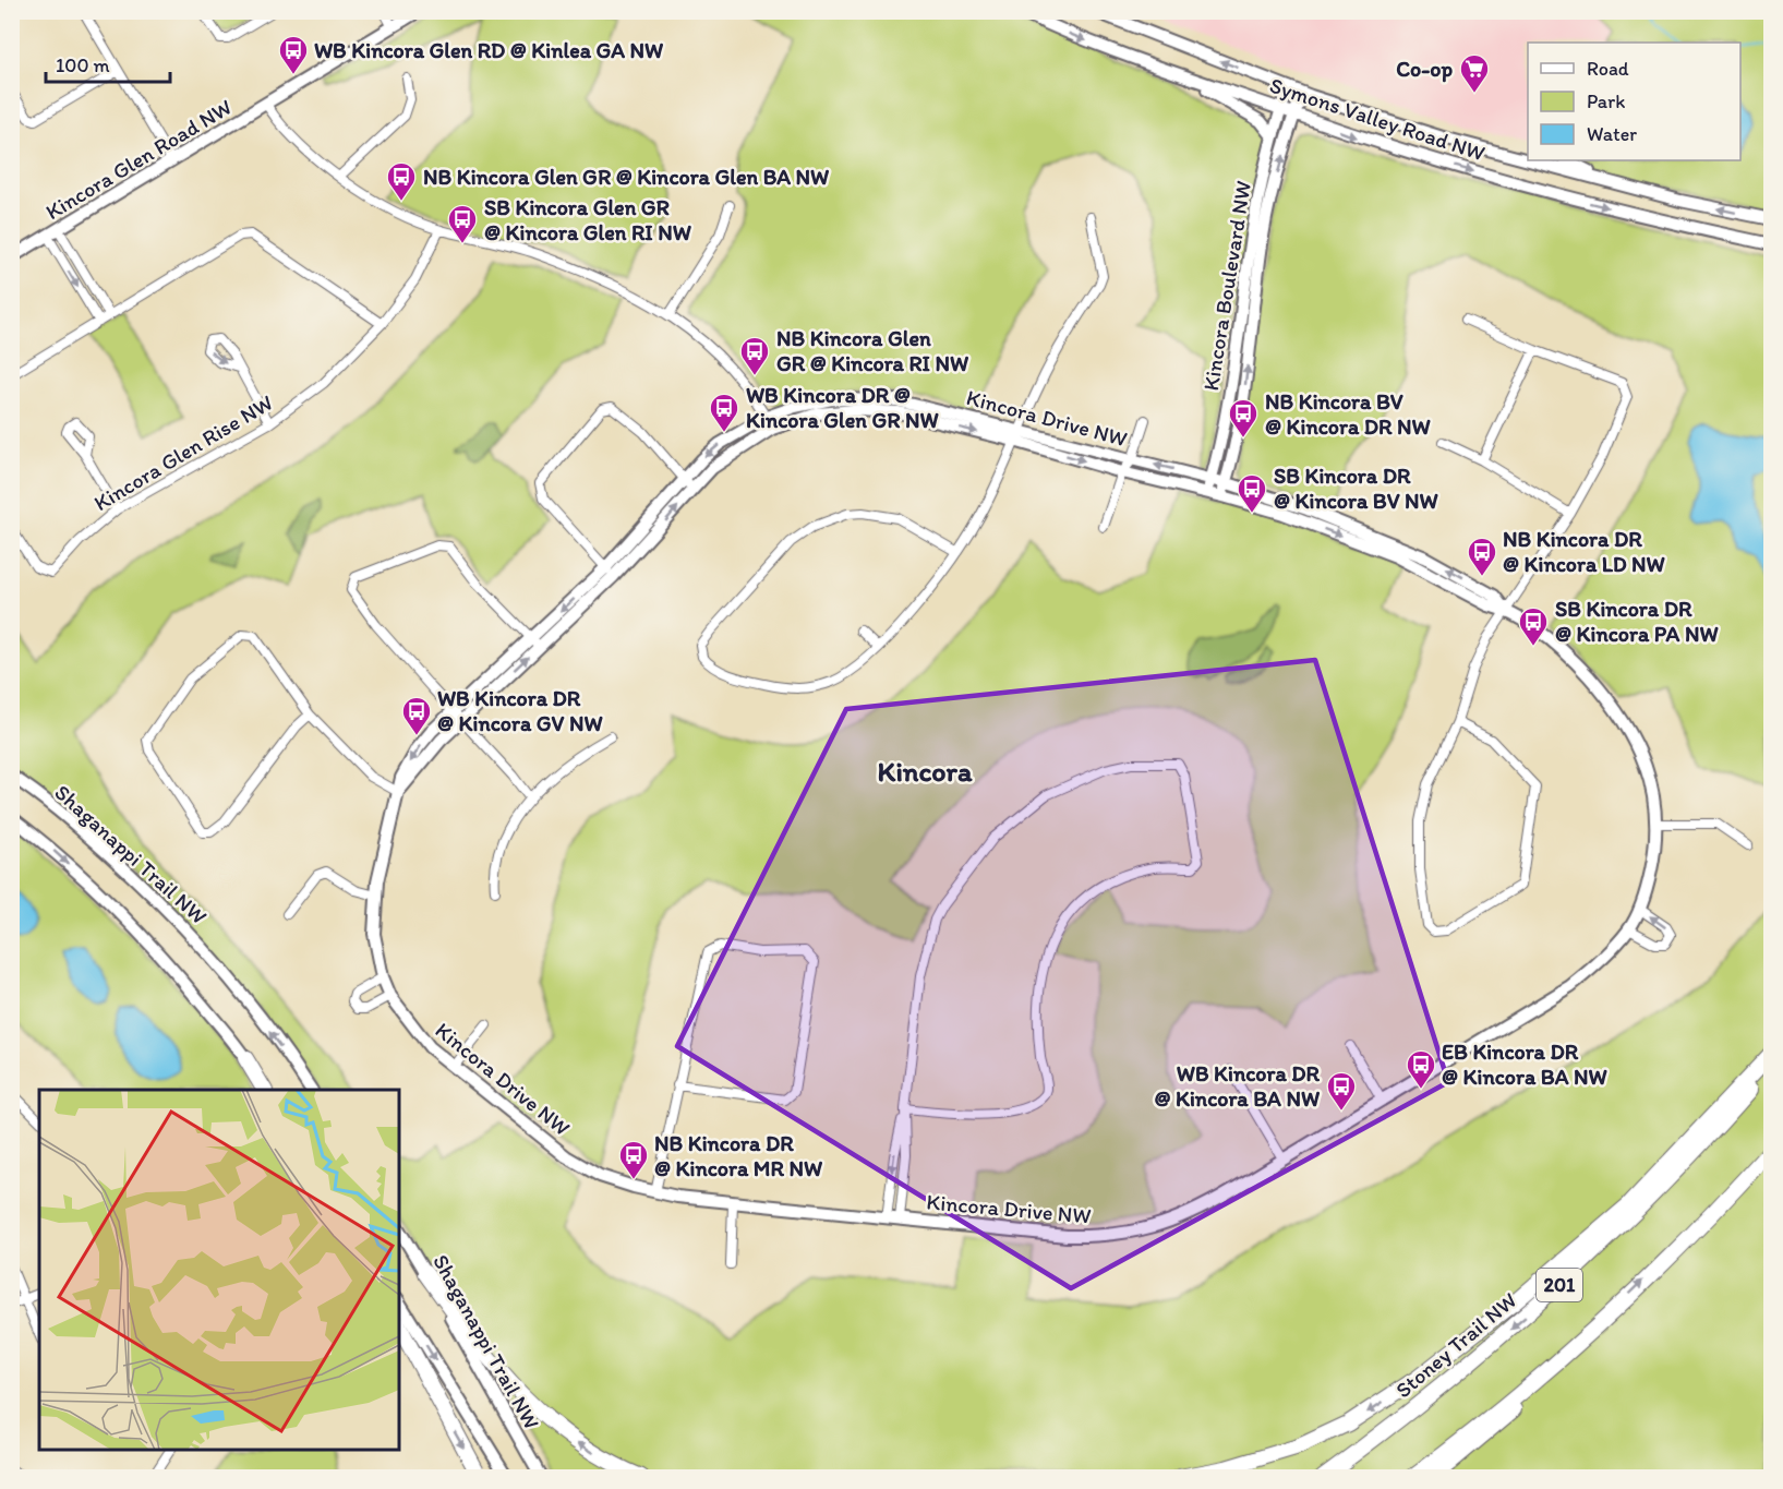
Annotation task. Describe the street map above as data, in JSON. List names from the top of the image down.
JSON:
{
  "streets": {
    "highway": ["201", "Stoney Trail NW"],
    "street": [
      "Symons Valley Road NW",
      "Kincora Glen Road NW",
      "Kincora Boulevard NW",
      "Kincora Drive NW",
      "Kincora Glen Rise NW",
      "Shaganappi Trail NW"
    ]
  },
  "crossings": [
    ["Symons Valley Road NW", "Kincora Boulevard NW"],
    ["Kincora Boulevard NW", "Kincora Drive NW"]
  ],
  "districts": ["Kincora"],
  "places": {
    "bus stop": [
      "WB Kincora Glen RD @ Kinlea GA NW",
      "NB Kincora Glen GR @ Kincora Glen BA NW",
      "SB Kincora Glen GR @ Kincora Glen RI NW",
      "NB Kincora Glen GR @ Kincora RI NW",
      "WB Kincora DR @ Kincora Glen GR NW",
      "NB Kincora BV @ Kincora DR NW",
      "SB Kincora DR @ Kincora BV NW",
      "NB Kincora DR @ Kincora LD NW",
      "SB Kincora DR @ Kincora PA NW",
      "WB Kincora DR @ Kincora GV NW",
      "EB Kincora DR @ Kincora BA NW",
      "WB Kincora DR @ Kincora BA NW",
      "NB Kincora DR @ Kincora MR NW"
    ],
    "supermarket": ["Co-op"]
  },
  "legend": ["Road", "Park", "Water"],
  "scale_bar": "100 m"
}
